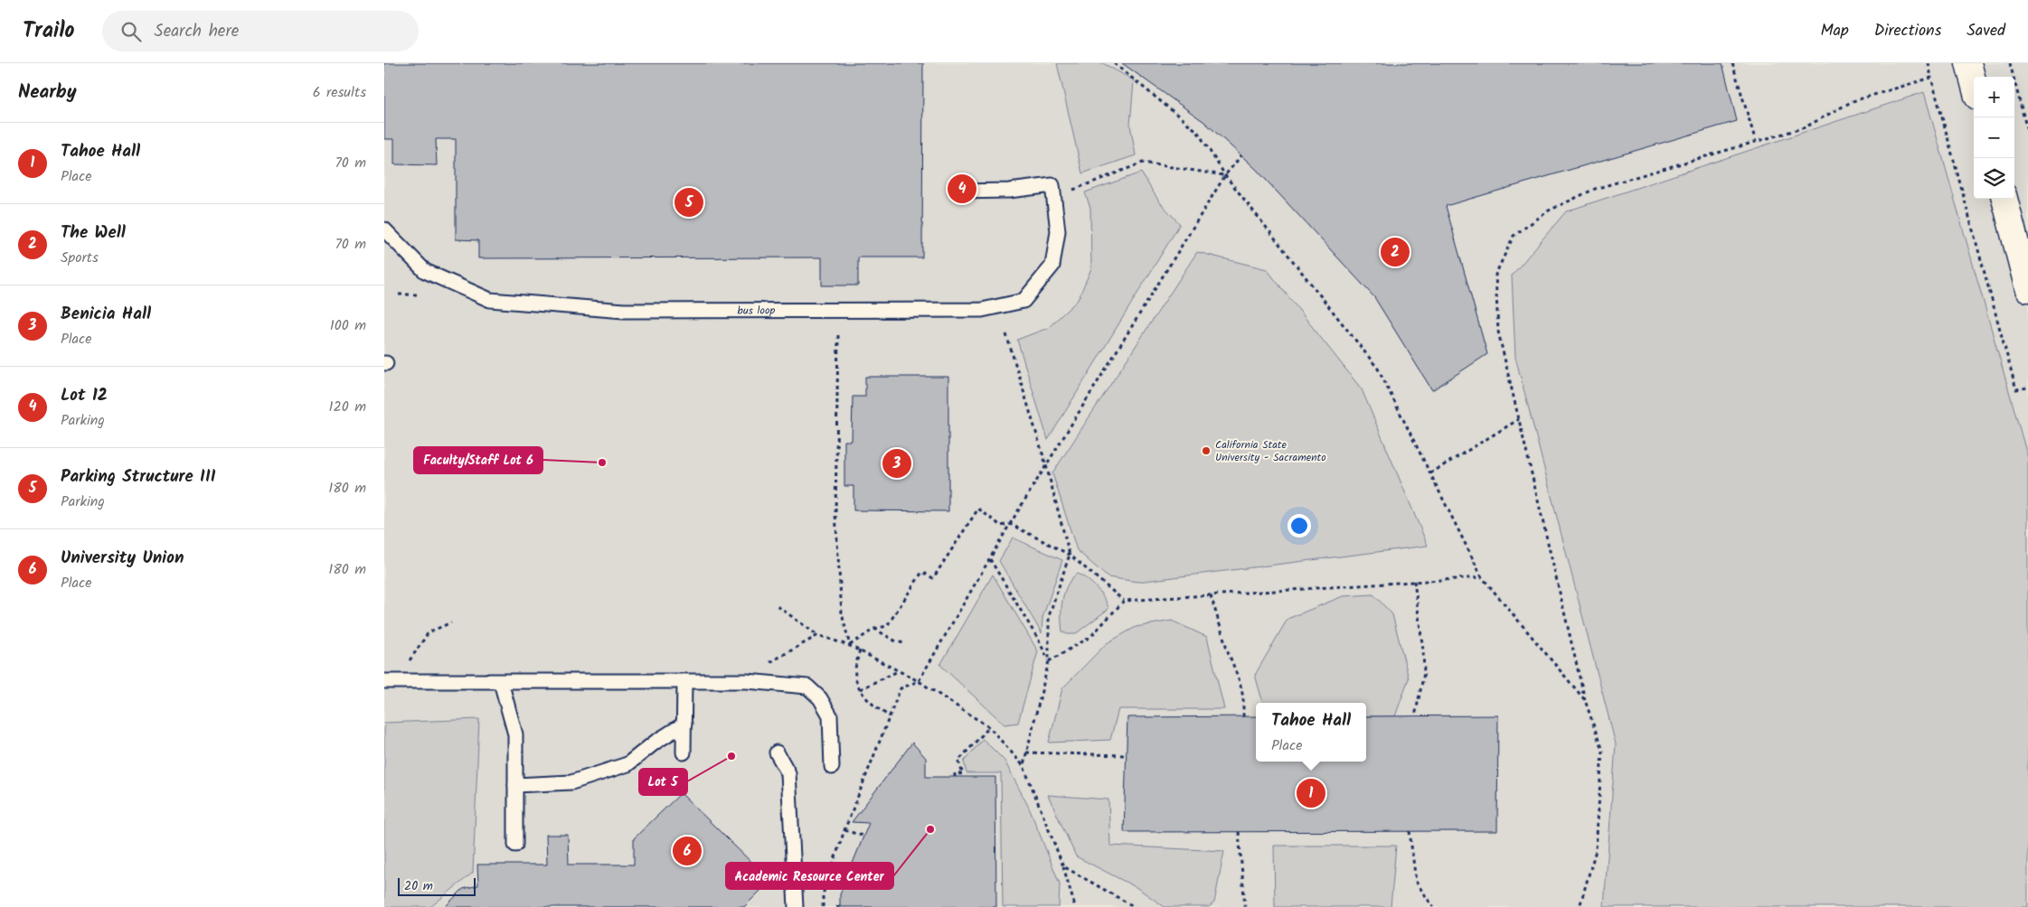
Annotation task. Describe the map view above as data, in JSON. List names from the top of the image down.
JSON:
{
  "streets": {
    "lane": ["bus loop"]
  },
  "places": [
    "California State University - Sacramento",
    "Faculty/Staff Lot 6",
    "Lot 5",
    "Academic Resource Center"
  ],
  "scale_bar": "20 m",
  "page": {
    "header": "Trailo",
    "search": "Search here",
    "nav": ["Map", "Directions", "Saved"],
    "heading": ["Nearby", "6 results"],
    "map_buttons": ["+", "−"],
    "list": [
      {
        "mark": "1",
        "name": "Tahoe Hall",
        "note": "Place",
        "value": "70 m"
      },
      {
        "mark": "2",
        "name": "The Well",
        "note": "Sports",
        "value": "70 m"
      },
      {
        "mark": "3",
        "name": "Benicia Hall",
        "note": "Place",
        "value": "100 m"
      },
      {
        "mark": "4",
        "name": "Lot 12",
        "note": "Parking",
        "value": "120 m"
      },
      {
        "mark": "5",
        "name": "Parking Structure III",
        "note": "Parking",
        "value": "180 m"
      },
      {
        "mark": "6",
        "name": "University Union",
        "note": "Place",
        "value": "180 m"
      }
    ],
    "pins": [
      "4",
      "5",
      "2",
      "3",
      "1",
      "6"
    ],
    "popup": ["Tahoe Hall", "Place"],
    "scale": "20 m"
  }
}
